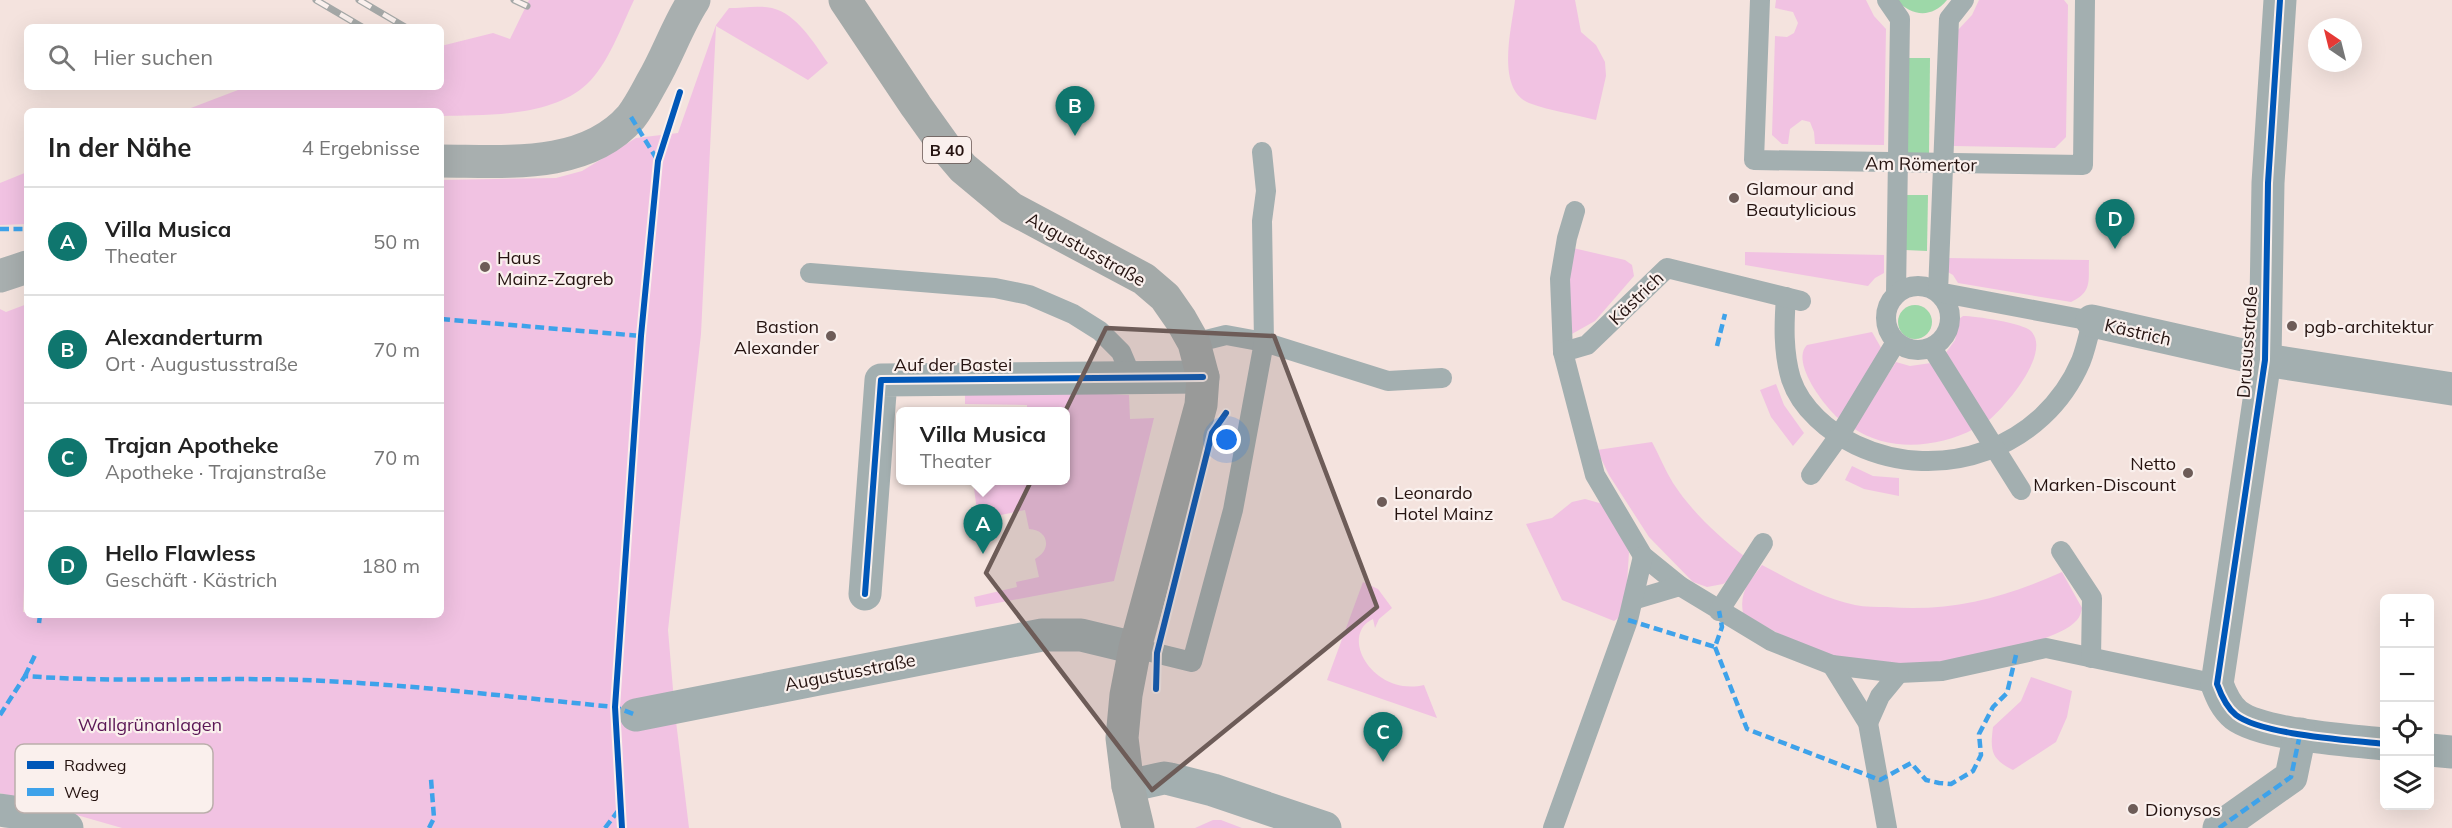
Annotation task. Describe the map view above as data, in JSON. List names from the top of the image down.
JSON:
{
  "streets": {
    "main road": ["B 40", "Augustusstraße"],
    "street": ["Kästrich", "Drususstraße", "Auf der Bastei"],
    "lane": ["Am Römertor"]
  },
  "crossings": [
    ["Augustusstraße", "Auf der Bastei"],
    ["Kästrich", "Drususstraße"]
  ],
  "parks": ["Wallgrünanlagen"],
  "places": [
    "Glamour and Beautylicious",
    "Haus Mainz-Zagreb",
    "pgb-architektur",
    "Bastion Alexander",
    "Netto Marken-Discount",
    "Leonardo Hotel Mainz",
    "Dionysos"
  ],
  "legend": ["Radweg", "Weg"],
  "north": "top left",
  "page": {
    "search": "Hier suchen",
    "pins": [
      "B",
      "D",
      "A",
      "C"
    ],
    "heading": ["In der Nähe", "4 Ergebnisse"],
    "list": [
      {
        "mark": "A",
        "name": "Villa Musica",
        "note": "Theater",
        "value": "50 m"
      },
      {
        "mark": "B",
        "name": "Alexanderturm",
        "note": "Ort · Augustusstraße",
        "value": "70 m"
      },
      {
        "mark": "C",
        "name": "Trajan Apotheke",
        "note": "Apotheke · Trajanstraße",
        "value": "70 m"
      },
      {
        "mark": "D",
        "name": "Hello Flawless",
        "note": "Geschäft · Kästrich",
        "value": "180 m"
      }
    ],
    "popup": ["Villa Musica", "Theater"],
    "map_buttons": ["+", "−"]
  }
}
